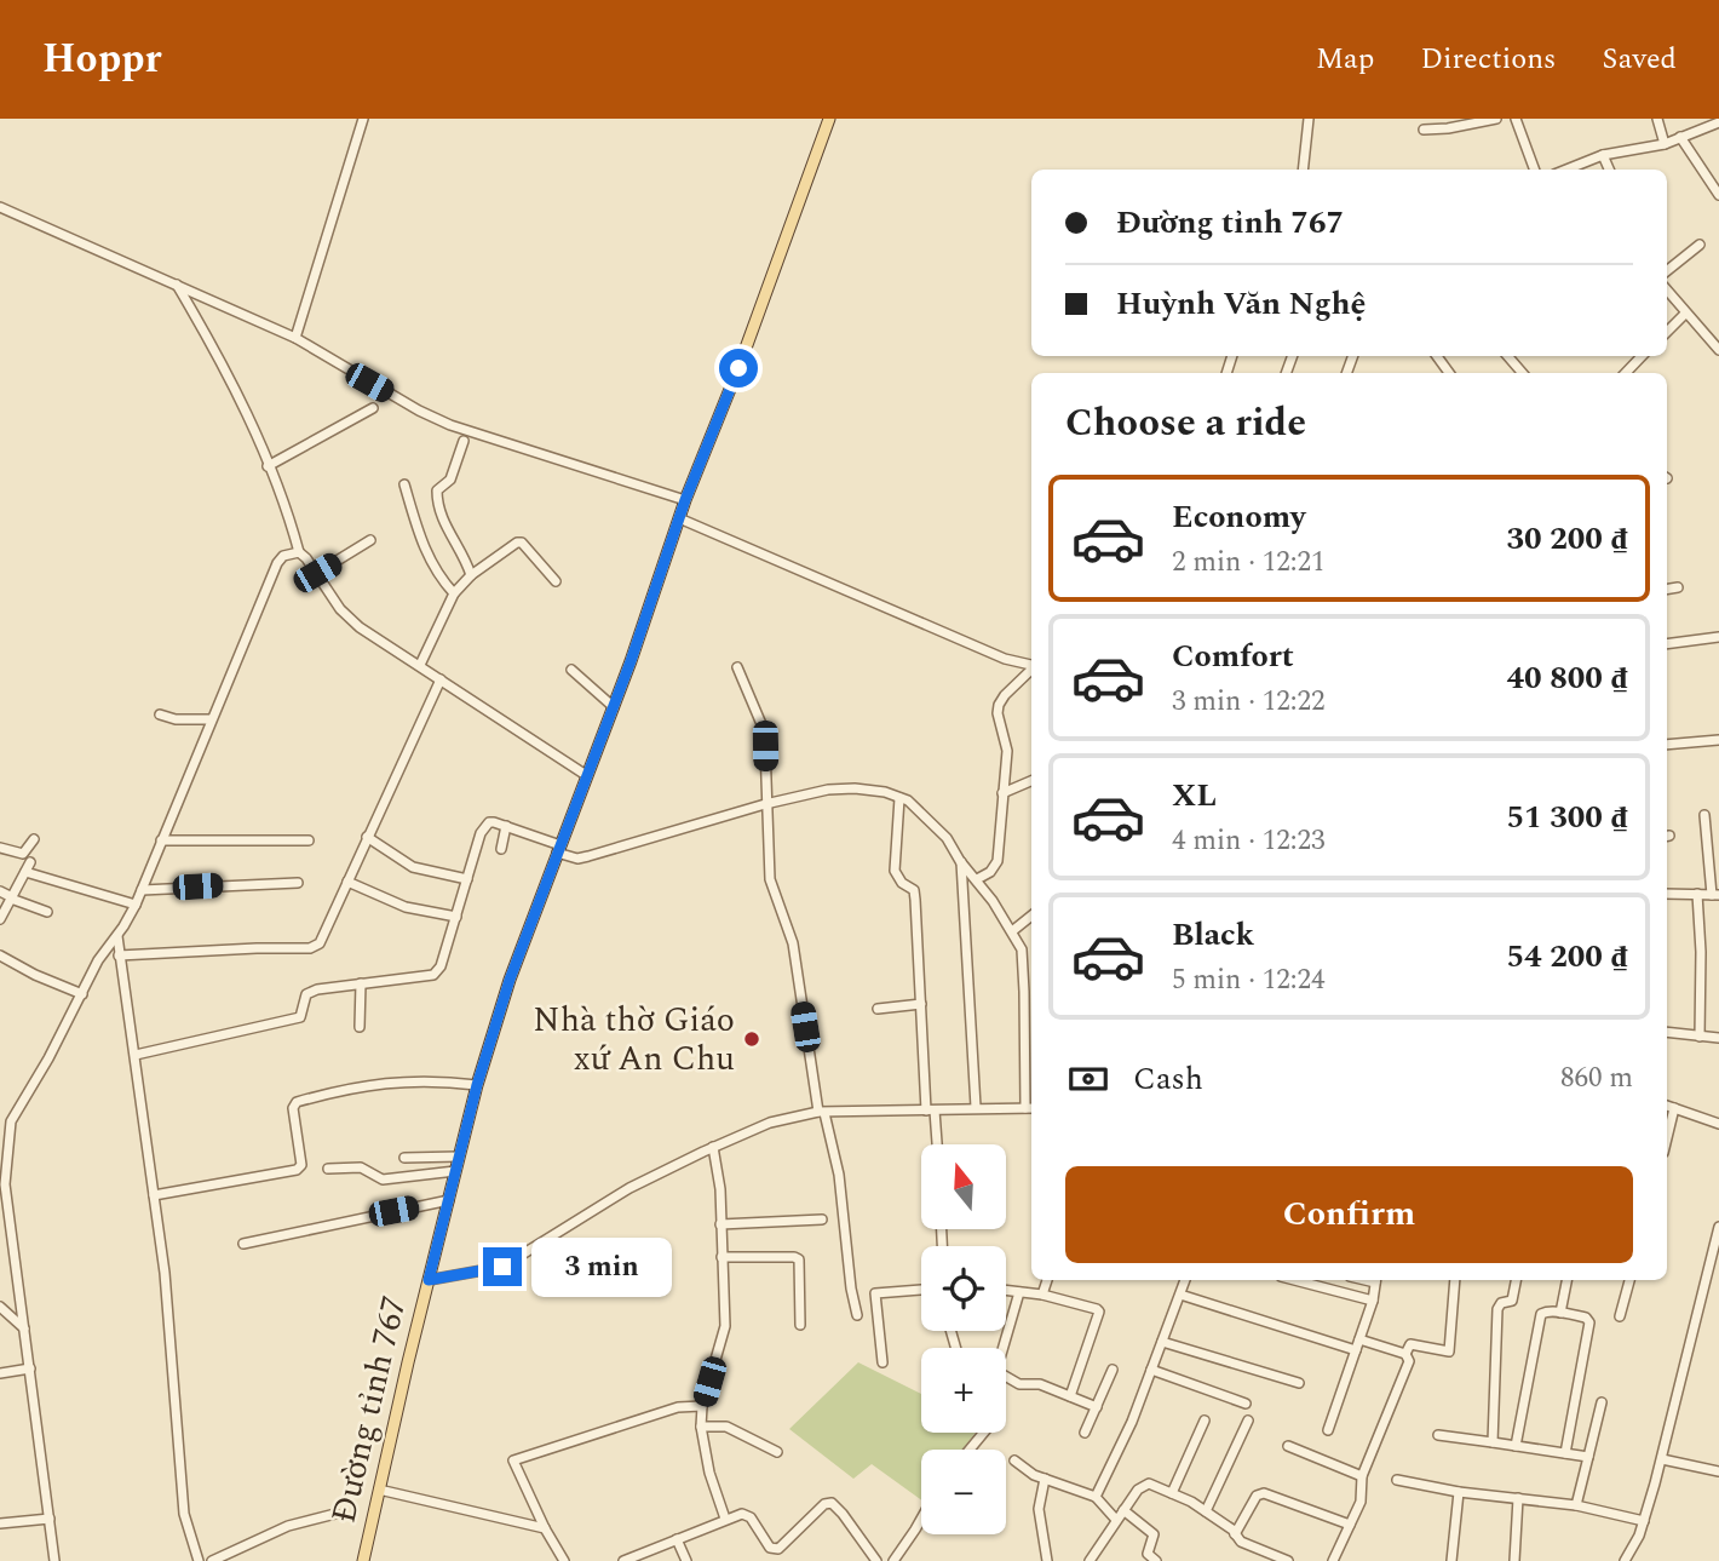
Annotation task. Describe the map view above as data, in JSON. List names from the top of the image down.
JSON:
{
  "streets": {
    "main road": ["Đường tỉnh 767"]
  },
  "places": ["Nhà thờ Giáo xứ An Chu"],
  "north": "top",
  "page": {
    "header": "Hoppr",
    "nav": ["Map", "Directions", "Saved"],
    "banner": ["Đường tỉnh 767", "Huỳnh Văn Nghệ"],
    "heading": "Choose a ride",
    "list": [
      {
        "name": "Economy",
        "note": "2 min · 12:21",
        "value": "30 200 ₫"
      },
      {
        "name": "Comfort",
        "note": "3 min · 12:22",
        "value": "40 800 ₫"
      },
      {
        "name": "XL",
        "note": "4 min · 12:23",
        "value": "51 300 ₫"
      },
      {
        "name": "Black",
        "note": "5 min · 12:24",
        "value": "54 200 ₫"
      }
    ],
    "pay": ["Cash", "860 m"],
    "map_buttons": ["+", "−"],
    "buttons": "Confirm",
    "bubble": "3 min"
  }
}
